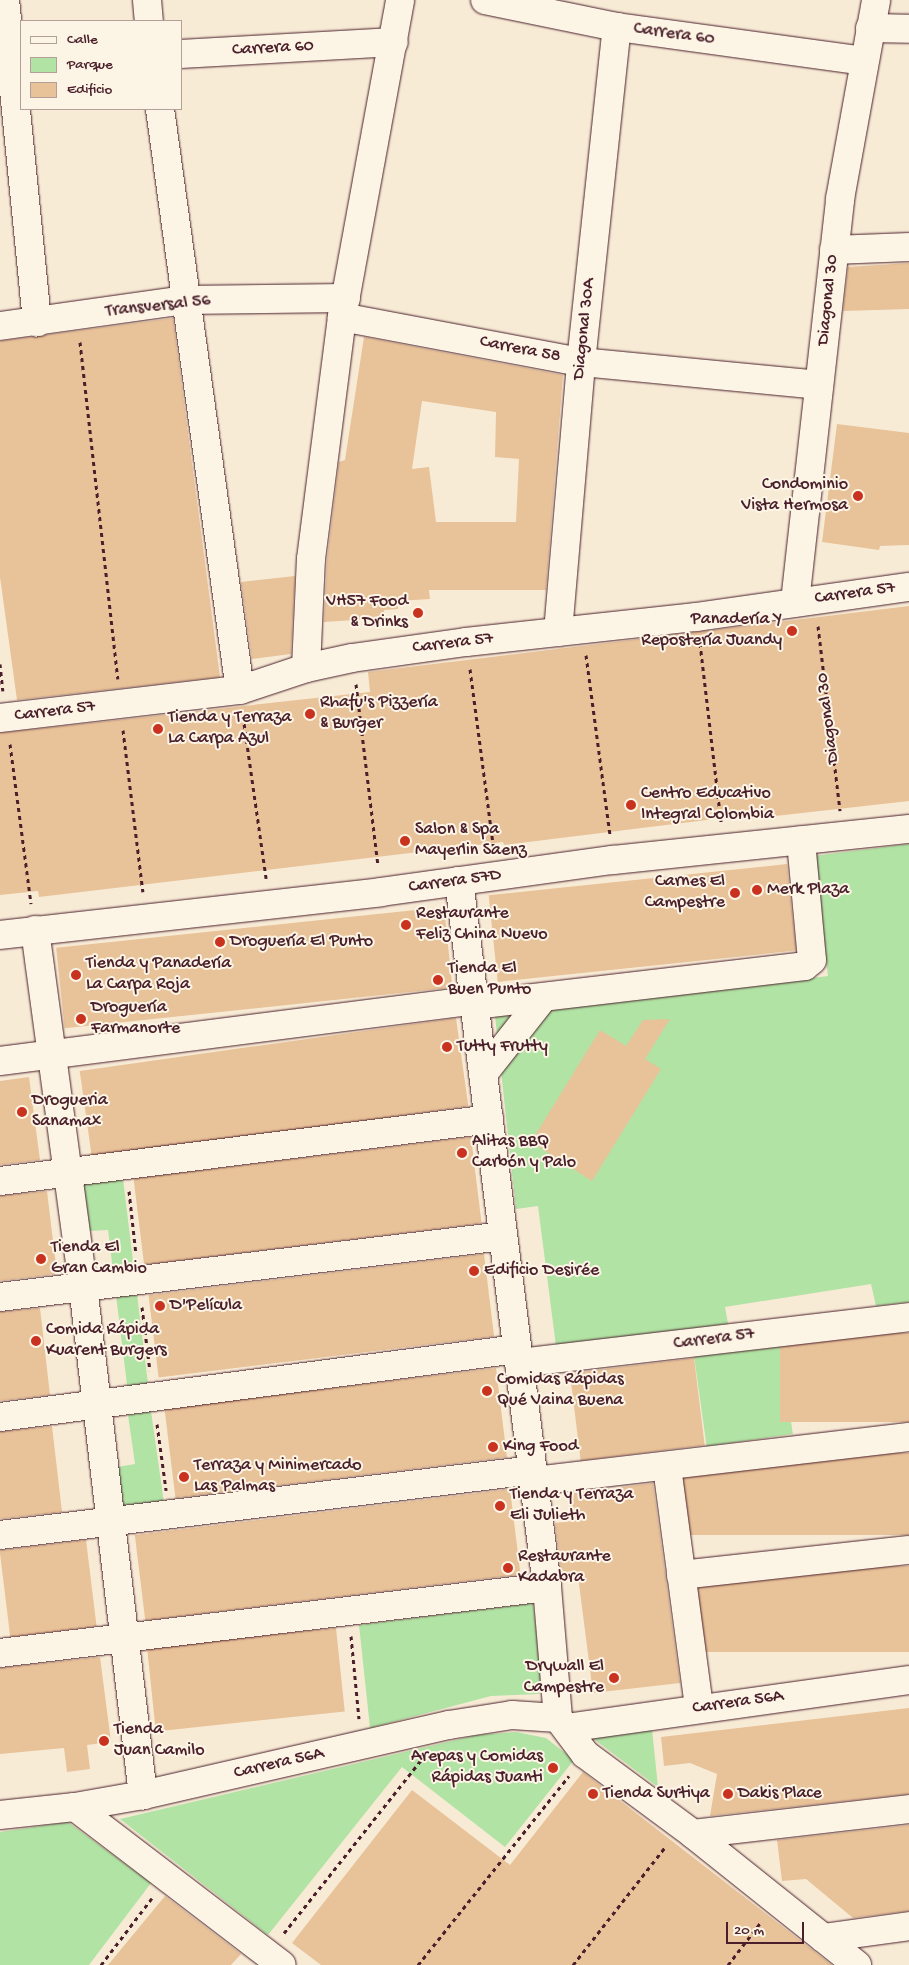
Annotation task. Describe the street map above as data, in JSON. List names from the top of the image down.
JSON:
{
  "streets": {
    "street": [
      "Carrera 60",
      "Diagonal 30",
      "Transversal 56",
      "Diagonal 30A",
      "Carrera 58",
      "Carrera 57",
      "Carrera 57D",
      "Carrera 56A"
    ]
  },
  "crossings": [
    ["Carrera 60", "Diagonal 30"],
    ["Carrera 60", "Diagonal 30A"],
    ["Diagonal 30", "Carrera 58"],
    ["Diagonal 30", "Carrera 57"],
    ["Diagonal 30", "Carrera 57D"],
    ["Transversal 56", "Carrera 58"],
    ["Diagonal 30A", "Carrera 58"],
    ["Diagonal 30A", "Carrera 57"]
  ],
  "places": [
    "Condominio Vista Hermosa",
    "VH57 Food & Drinks",
    "Panadería Y Repostería Juandy",
    "Rhafu's Pizzería & Burger",
    "Tienda y Terraza La Carpa Azul",
    "Centro Educativo Integral Colombia",
    "Salon & Spa Mayerlin Saenz",
    "Merk Plaza",
    "Carnes El Campestre",
    "Restaurante Feliz China Nuevo",
    "Droguería El Punto",
    "Tienda y Panadería La Carpa Roja",
    "Tienda El Buen Punto",
    "Droguería Farmanorte",
    "Tutty Frutty",
    "Drogueria Sanamax",
    "Alitas BBQ Carbón y Palo",
    "Tienda El Gran Cambio",
    "Edificio Desirée",
    "D'Película",
    "Comida Rápida Kuarent Burgers",
    "Comidas Rápidas Qué Vaina Buena",
    "King Food",
    "Terraza y Minimercado Las Palmas",
    "Tienda y Terraza Eli Julieth",
    "Restaurante Kadabra",
    "Drywall El Campestre",
    "Tienda Juan Camilo",
    "Arepas y Comidas Rápidas Juanti",
    "Tienda Surtiya",
    "Dakis Place"
  ],
  "legend": ["Calle", "Parque", "Edificio"],
  "scale_bar": "20 m"
}
